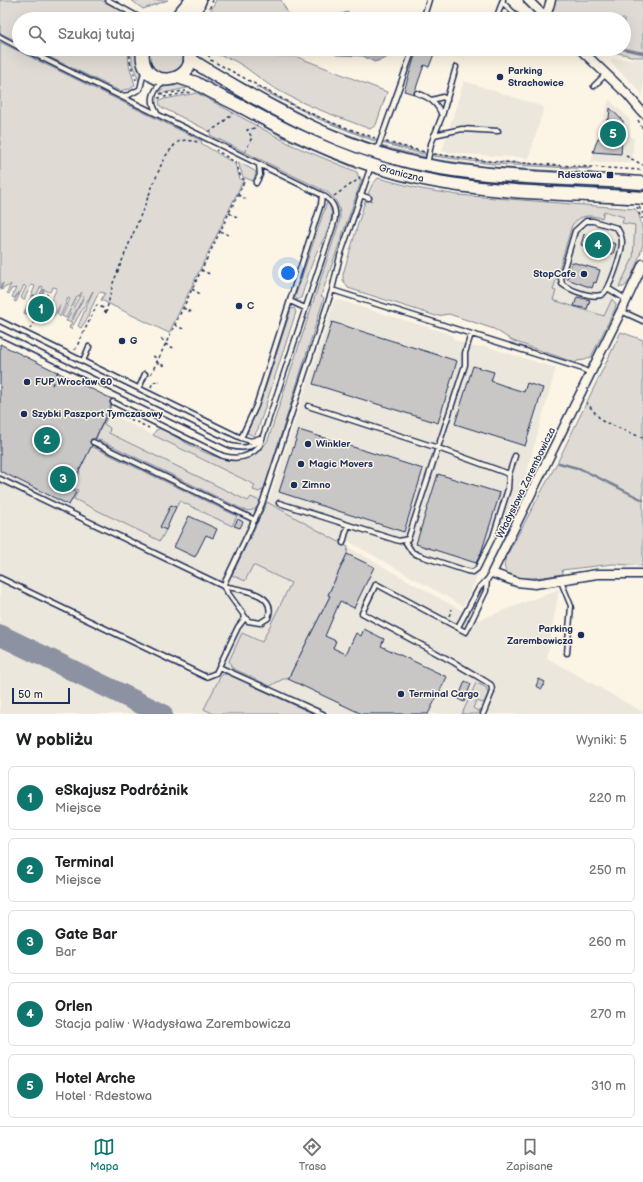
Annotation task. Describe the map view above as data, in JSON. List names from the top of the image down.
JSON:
{
  "streets": {
    "main road": ["Graniczna"],
    "street": ["Władysława Zarembowicza"]
  },
  "places": {
    "other": [
      "Parking Strachowice",
      "StopCafe",
      "C",
      "G",
      "FUP Wrocław 60",
      "Szybki Paszport Tymczasowy",
      "Winkler",
      "Magic Movers",
      "Zimno",
      "Parking Zarembowicza",
      "Terminal Cargo"
    ],
    "transit": ["Rdestowa"]
  },
  "scale_bar": "50 m",
  "page": {
    "search": "Szukaj tutaj",
    "pins": [
      "5",
      "4",
      "1",
      "2",
      "3"
    ],
    "scale": "50 m",
    "heading": ["W pobliżu", "Wyniki: 5"],
    "list": [
      {
        "mark": "1",
        "name": "eSkajusz Podróżnik",
        "note": "Miejsce",
        "value": "220 m"
      },
      {
        "mark": "2",
        "name": "Terminal",
        "note": "Miejsce",
        "value": "250 m"
      },
      {
        "mark": "3",
        "name": "Gate Bar",
        "note": "Bar",
        "value": "260 m"
      },
      {
        "mark": "4",
        "name": "Orlen",
        "note": "Stacja paliw · Władysława Zarembowicza",
        "value": "270 m"
      },
      {
        "mark": "5",
        "name": "Hotel Arche",
        "note": "Hotel · Rdestowa",
        "value": "310 m"
      }
    ],
    "nav": ["Mapa", "Trasa", "Zapisane"]
  }
}
